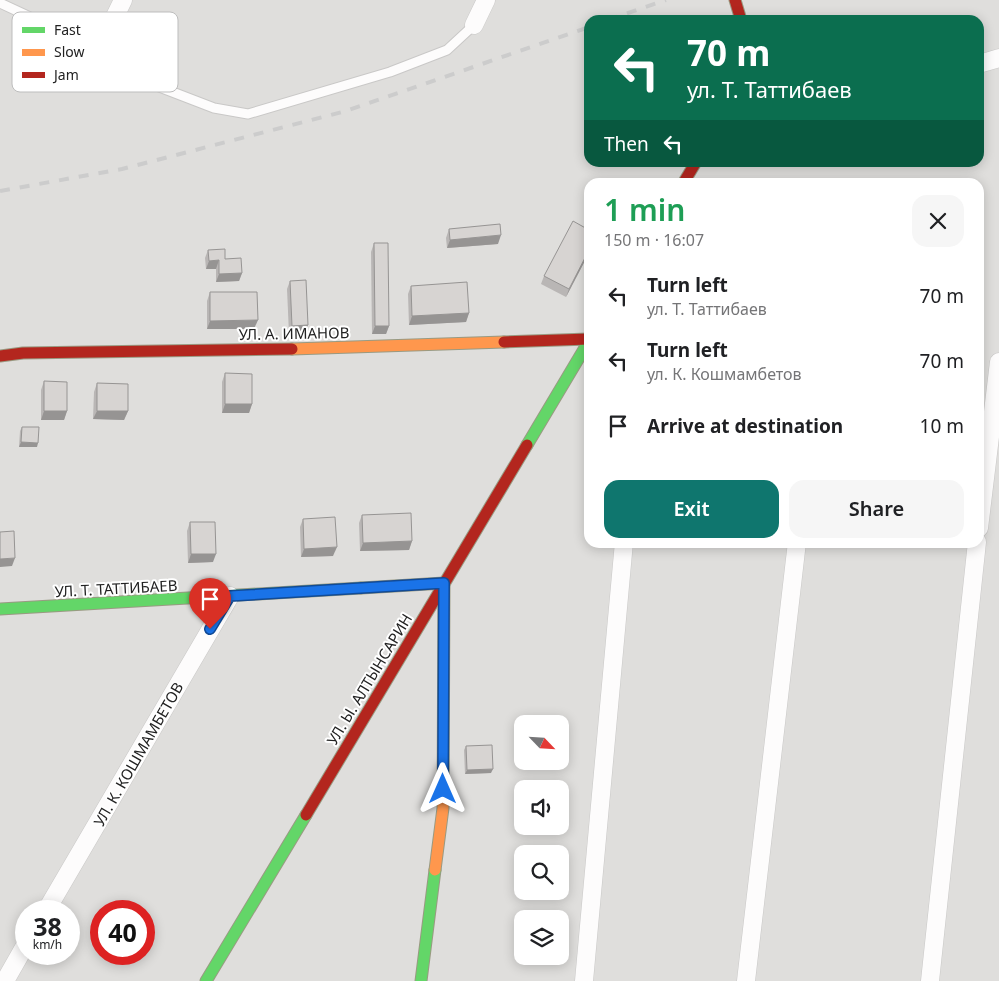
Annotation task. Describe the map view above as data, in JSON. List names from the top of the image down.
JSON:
{
  "streets": {
    "street": [
      "УЛ. А. ИМАНОВ",
      "УЛ. Т. ТАТТИБАЕВ",
      "УЛ. Ы. АЛТЫНСАРИН",
      "УЛ. К. КОШМАМБЕТОВ"
    ]
  },
  "crossings": [
    ["УЛ. Т. ТАТТИБАЕВ", "УЛ. Ы. АЛТЫНСАРИН"],
    ["УЛ. Т. ТАТТИБАЕВ", "УЛ. К. КОШМАМБЕТОВ"]
  ],
  "legend": ["Fast", "Slow", "Jam"],
  "north": "bottom right",
  "page": {
    "turn": ["70 m", "ул. Т. Таттибаев"],
    "then": "Then",
    "heading": ["1 min", "150 m · 16:07"],
    "list": [
      {
        "name": "Turn left",
        "note": "ул. Т. Таттибаев",
        "value": "70 m"
      },
      {
        "name": "Turn left",
        "note": "ул. К. Кошмамбетов",
        "value": "70 m"
      },
      {
        "name": "Arrive at destination",
        "value": "10 m"
      }
    ],
    "buttons": ["Exit", "Share"],
    "speed": "38 km/h",
    "limit": "40"
  }
}
